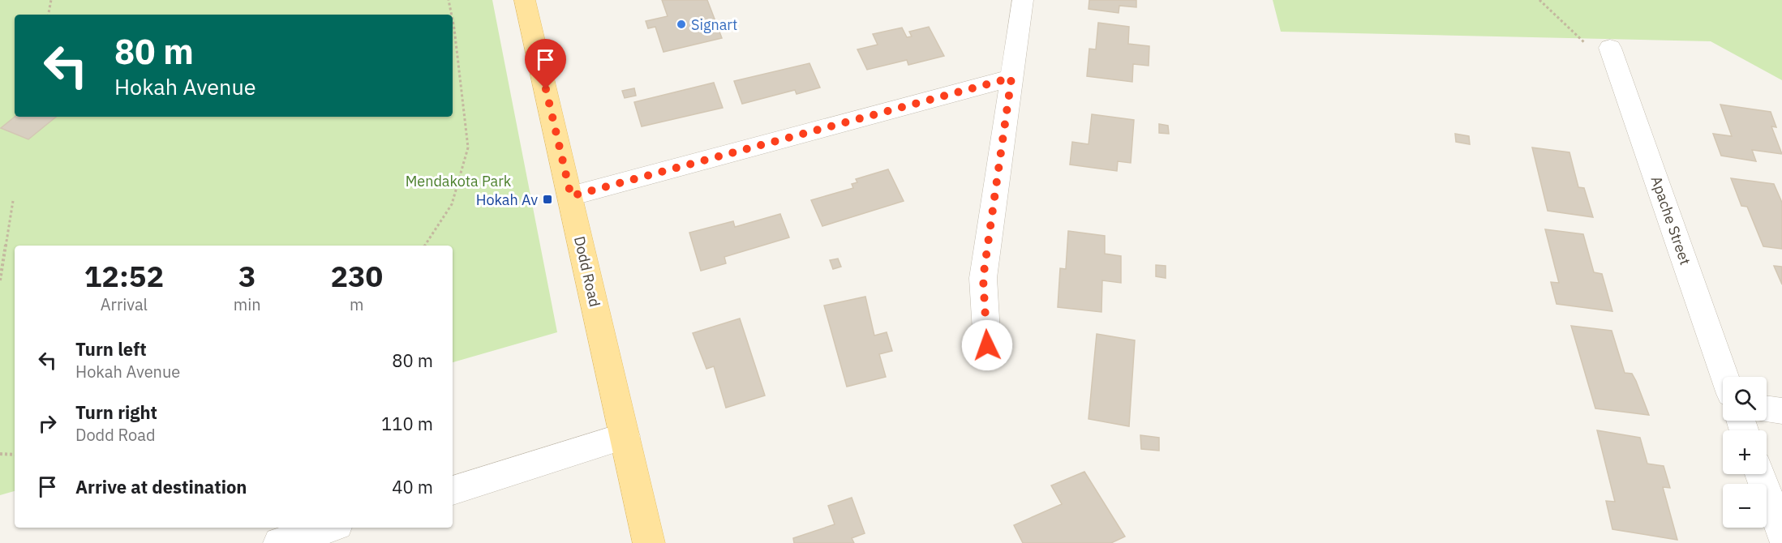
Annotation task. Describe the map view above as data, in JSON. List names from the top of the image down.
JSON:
{
  "streets": {
    "main road": ["Dodd Road"],
    "street": ["Apache Street"]
  },
  "parks": ["Mendakota Park"],
  "places": {
    "other": ["Signart"],
    "transit": ["Hokah Av"]
  },
  "page": {
    "turn": ["80 m", "Hokah Avenue"],
    "eta": [
      "12:52",
      "Arrival",
      "3",
      "min",
      "230",
      "m"
    ],
    "list": [
      {
        "name": "Turn left",
        "note": "Hokah Avenue",
        "value": "80 m"
      },
      {
        "name": "Turn right",
        "note": "Dodd Road",
        "value": "110 m"
      },
      {
        "name": "Arrive at destination",
        "value": "40 m"
      }
    ],
    "map_buttons": ["+", "−"]
  }
}
